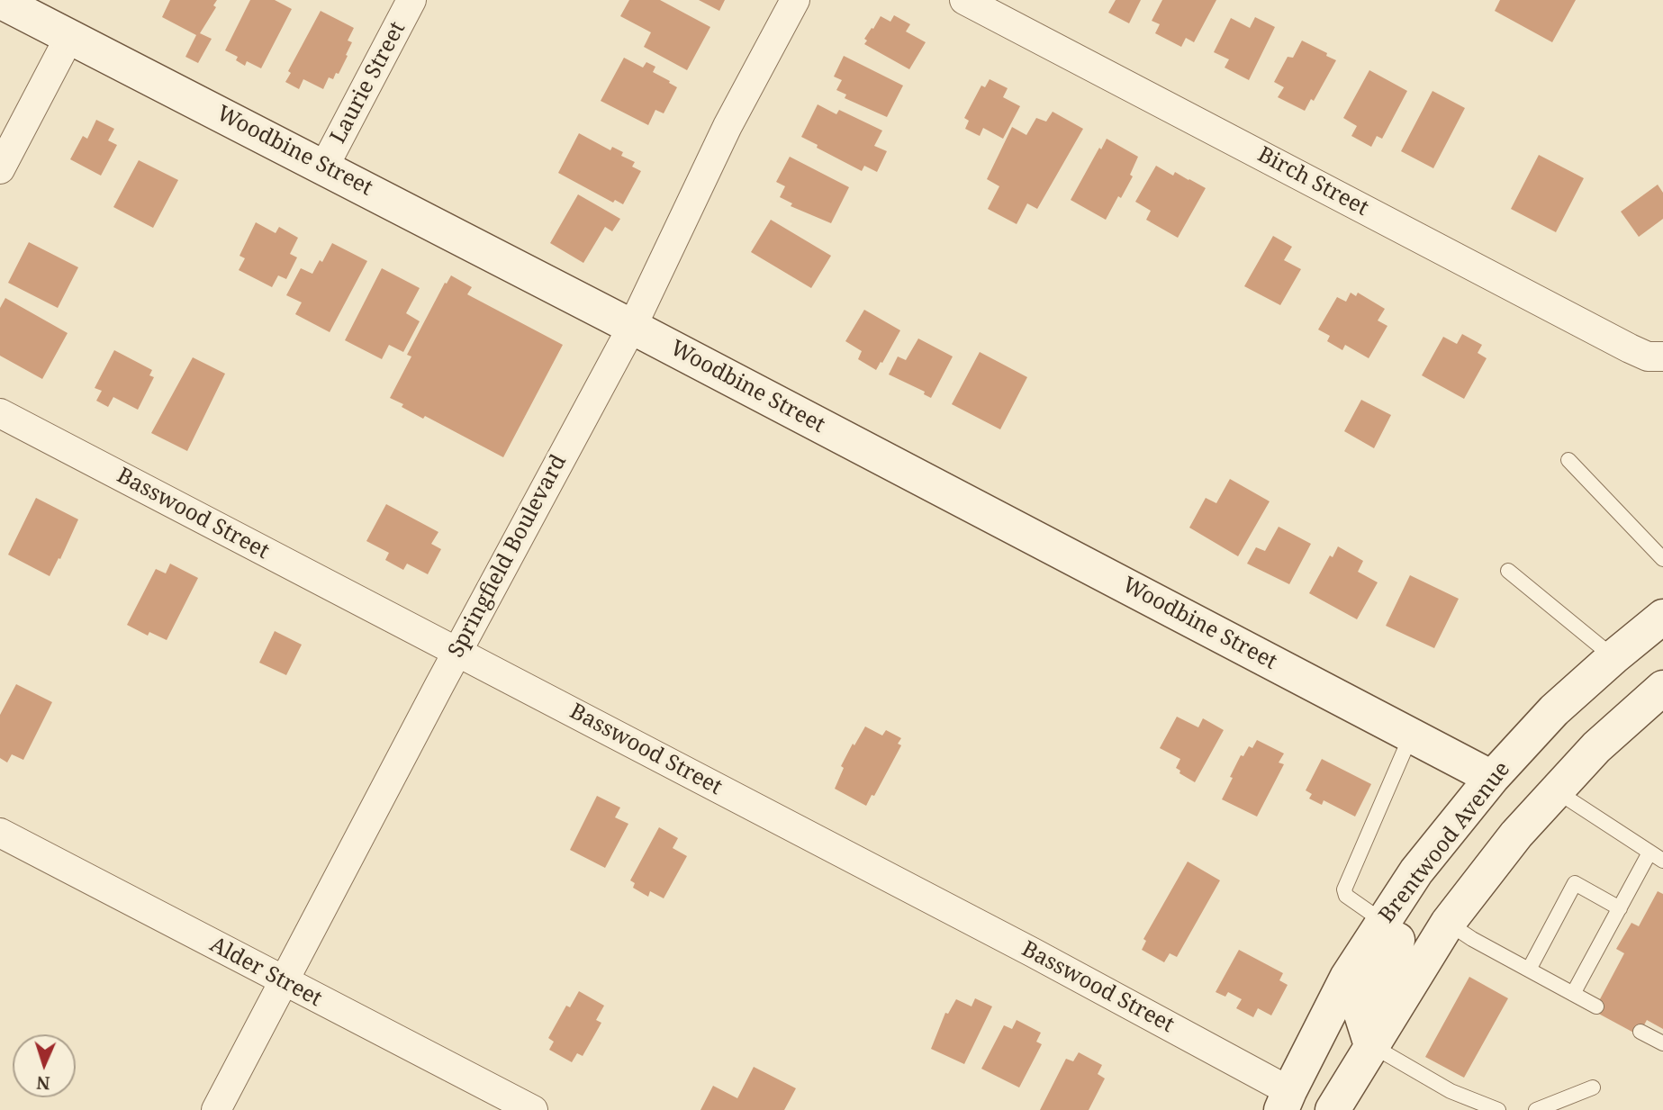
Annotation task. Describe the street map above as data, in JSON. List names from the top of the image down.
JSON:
{
  "streets": {
    "street": [
      "Laurie Street",
      "Woodbine Street",
      "Birch Street",
      "Basswood Street",
      "Springfield Boulevard",
      "Brentwood Avenue",
      "Alder Street"
    ]
  },
  "crossings": [
    ["Laurie Street", "Woodbine Street"],
    ["Woodbine Street", "Springfield Boulevard"],
    ["Woodbine Street", "Brentwood Avenue"],
    ["Basswood Street", "Springfield Boulevard"],
    ["Basswood Street", "Brentwood Avenue"],
    ["Springfield Boulevard", "Alder Street"]
  ],
  "north": "bottom"
}
